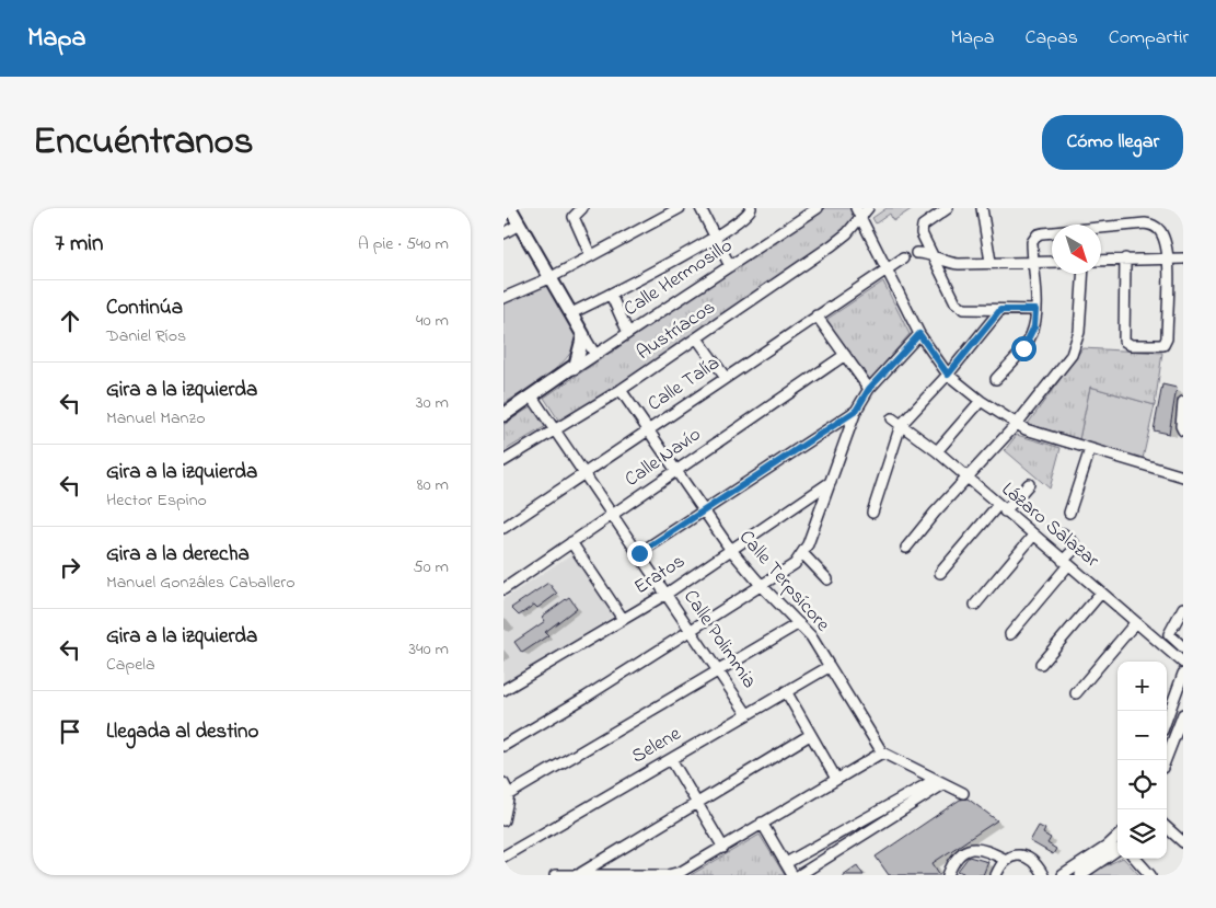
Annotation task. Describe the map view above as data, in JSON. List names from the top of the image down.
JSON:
{
  "streets": {
    "street": [
      "Calle Hermosillo",
      "Austríacos",
      "Calle Talía",
      "Calle Navío",
      "Lázaro Salazar",
      "Eratos",
      "Calle Terpsícore",
      "Calle Polimmia",
      "Selene"
    ]
  },
  "crossings": [
    ["Austríacos", "Calle Terpsícore"],
    ["Austríacos", "Calle Polimmia"],
    ["Calle Talía", "Calle Terpsícore"],
    ["Calle Talía", "Calle Polimmia"],
    ["Calle Navío", "Calle Terpsícore"],
    ["Calle Navío", "Calle Polimmia"],
    ["Eratos", "Calle Terpsícore"],
    ["Eratos", "Calle Polimmia"],
    ["Calle Terpsícore", "Selene"],
    ["Calle Polimmia", "Selene"]
  ],
  "north": "bottom right",
  "page": {
    "header": "Mapa",
    "nav": ["Mapa", "Capas", "Compartir"],
    "title": "Encuéntranos",
    "buttons": "Cómo llegar",
    "heading": ["7 min", "A pie · 540 m"],
    "list": [
      ["Continúa", "Daniel Ríos", "40 m"],
      ["Gira a la izquierda", "Manuel Manzo", "30 m"],
      ["Gira a la izquierda", "Hector Espino", "80 m"],
      ["Gira a la derecha", "Manuel Gonzáles Caballero", "50 m"],
      ["Gira a la izquierda", "Capela", "340 m"],
      "Llegada al destino"
    ],
    "map_buttons": ["+", "−"]
  }
}
